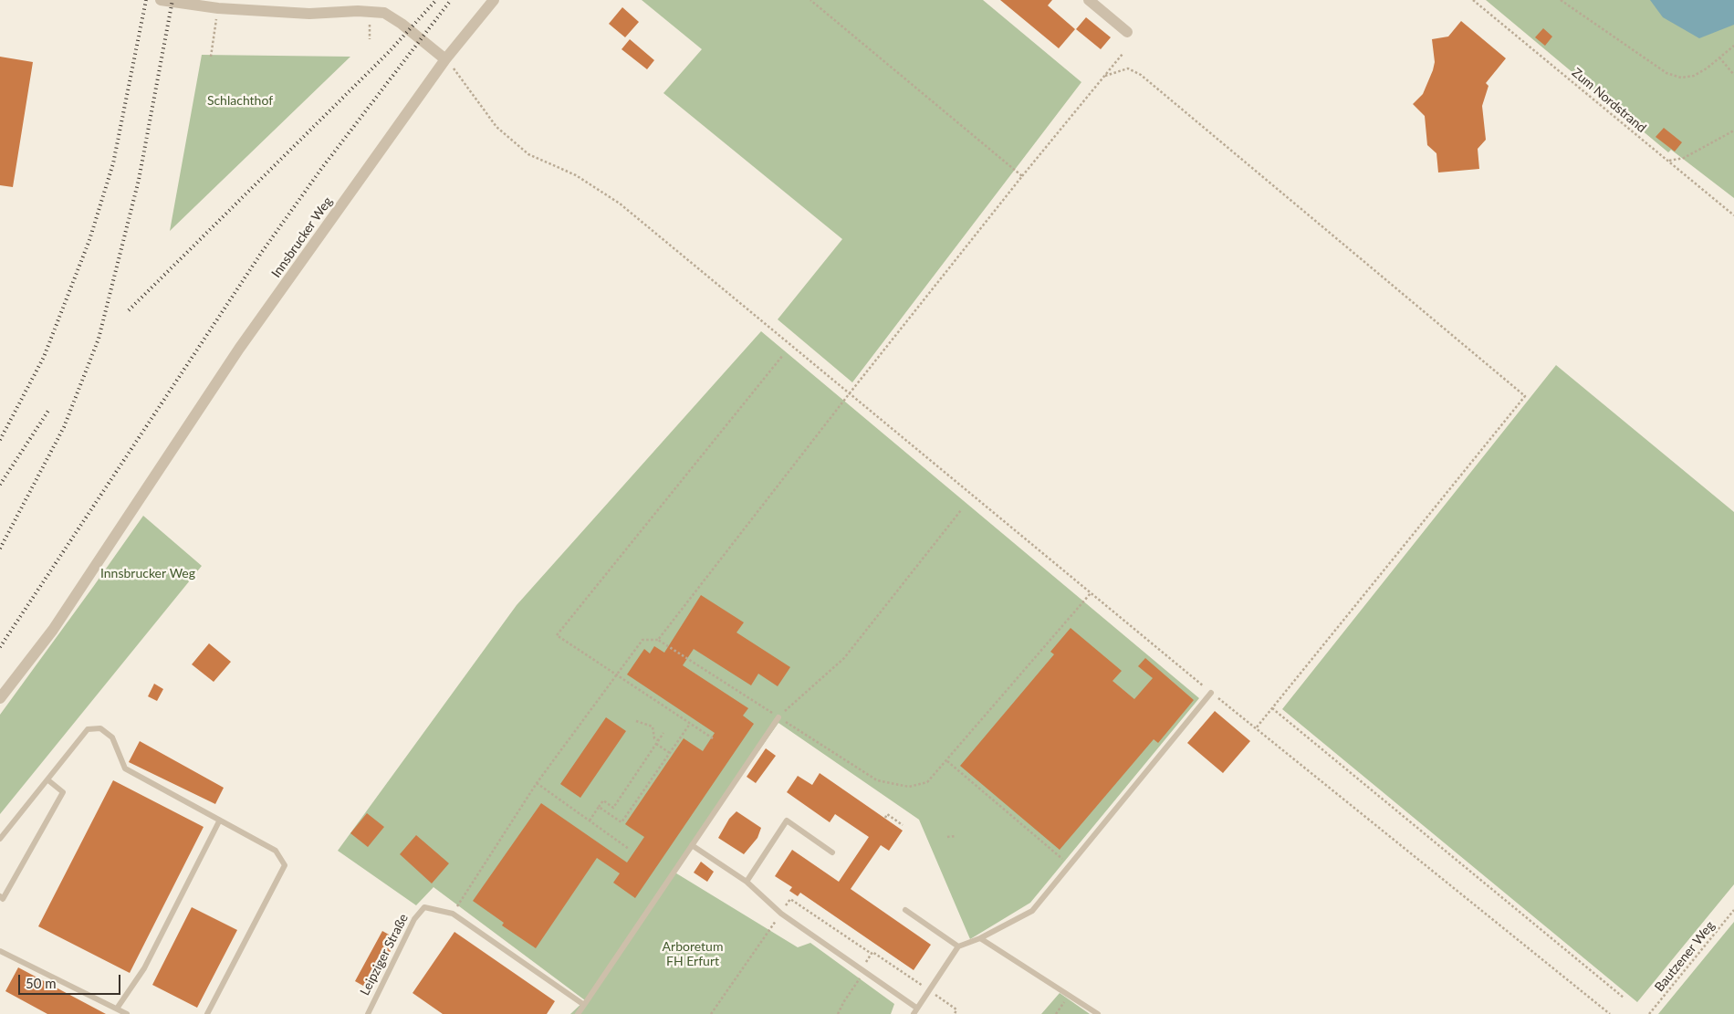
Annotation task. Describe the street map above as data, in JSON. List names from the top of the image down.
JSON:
{
  "streets": {
    "street": ["Innsbrucker Weg"],
    "lane": ["Leipziger Straße"],
    "path": ["Zum Nordstrand", "Bautzener Weg"]
  },
  "parks": ["Schlachthof", "Innsbrucker Weg", "Arboretum FH Erfurt"],
  "scale_bar": "50 m"
}
